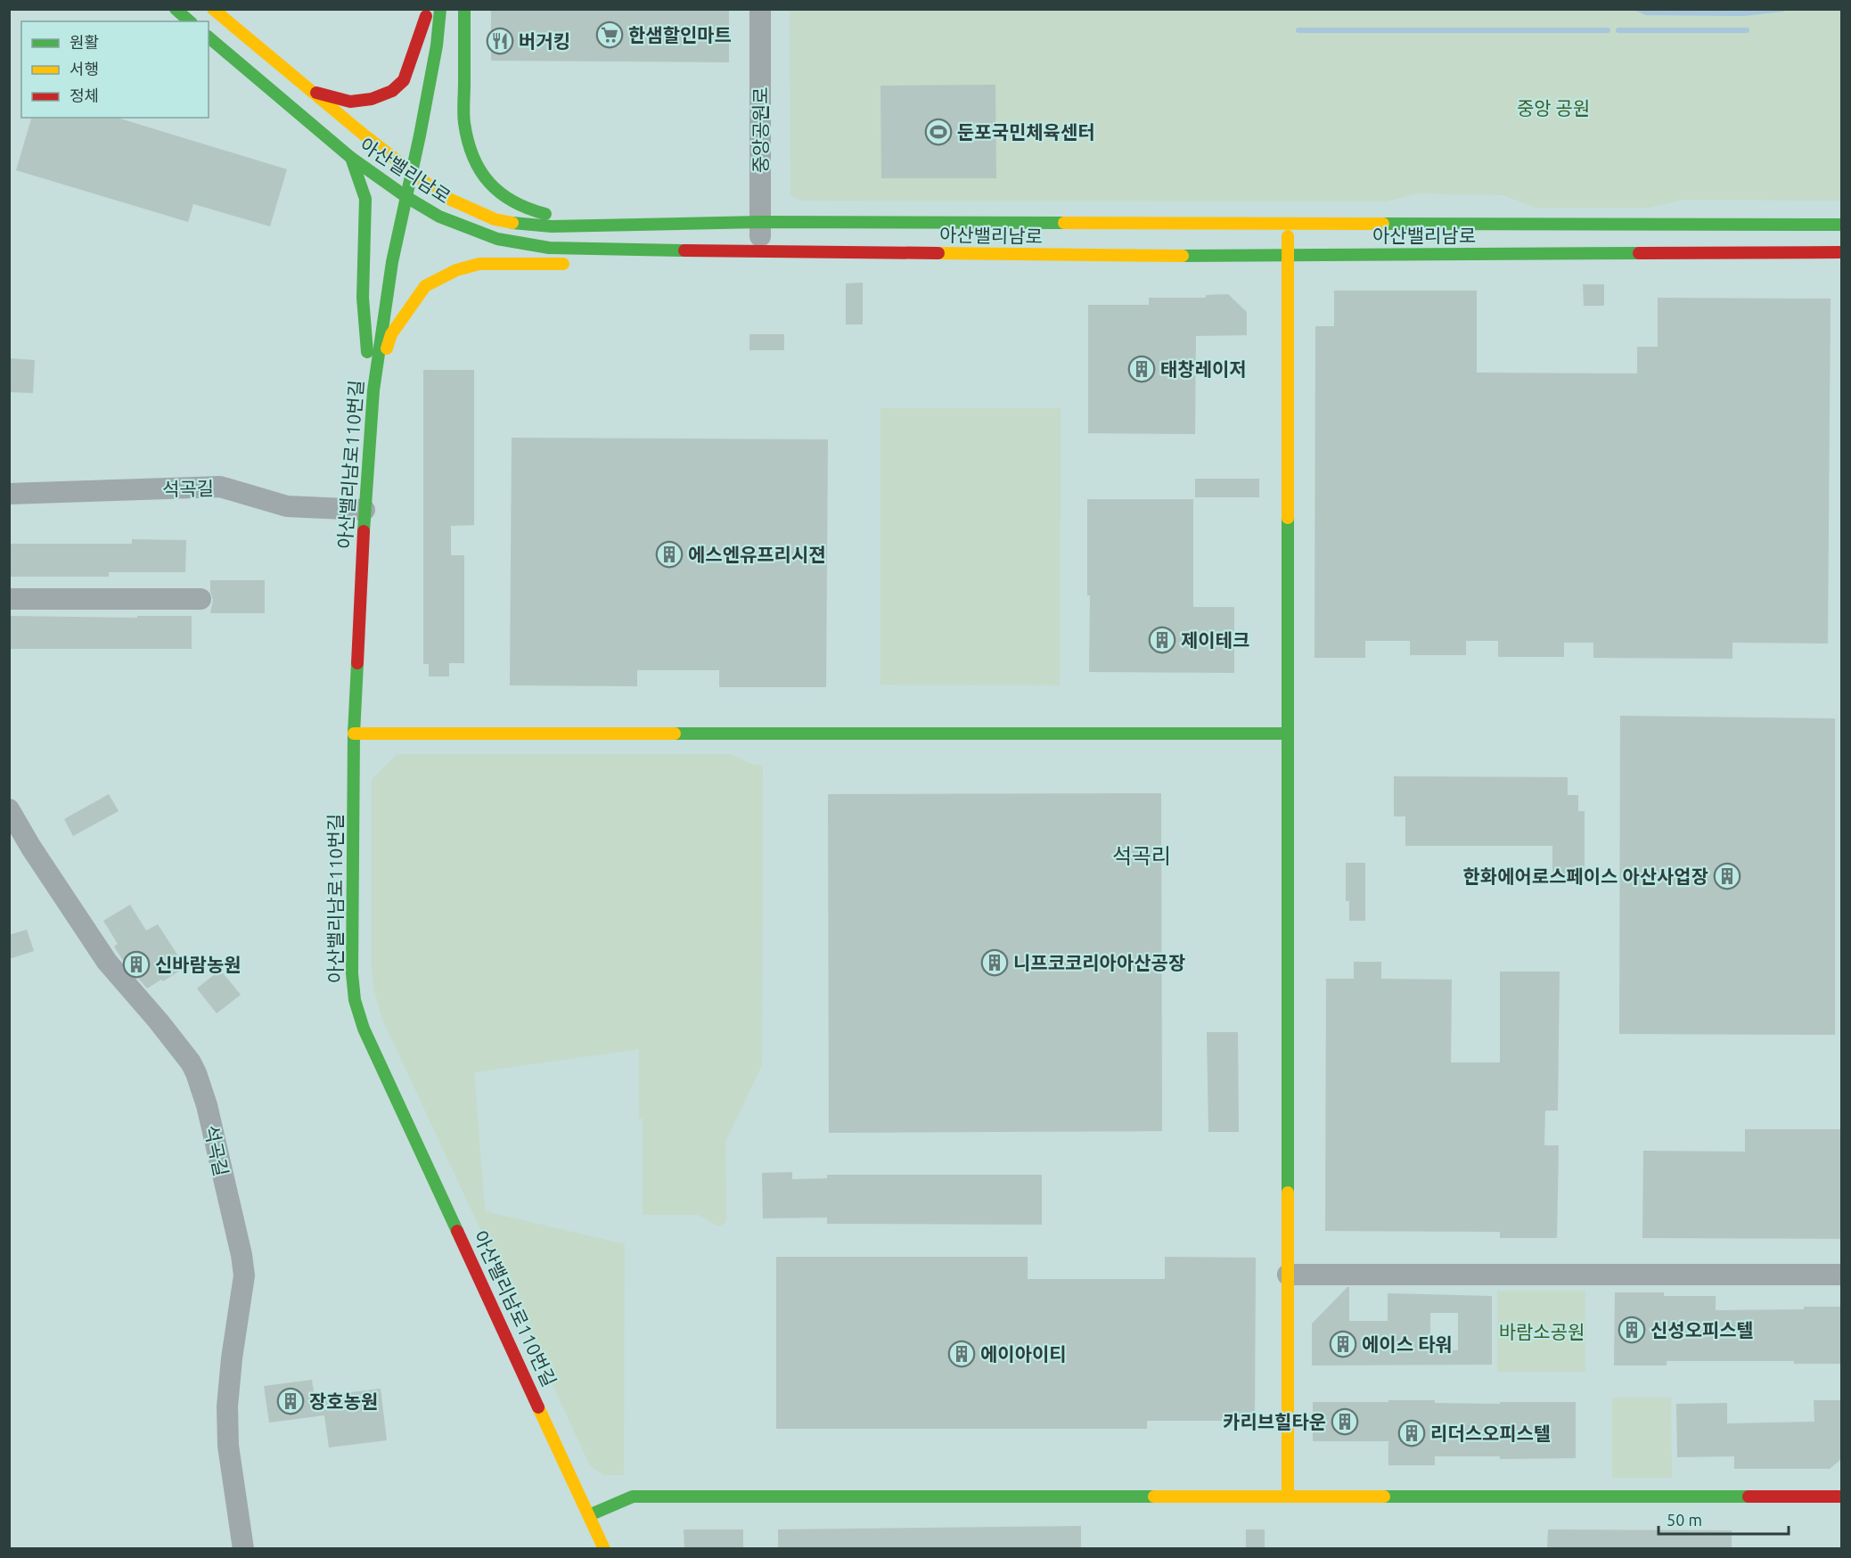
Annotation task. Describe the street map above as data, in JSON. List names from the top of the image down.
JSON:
{
  "streets": {
    "street": [
      "중앙공원로",
      "아산밸리남로",
      "아산밸리남로110번길",
      "석곡길"
    ]
  },
  "crossings": [
    ["중앙공원로", "아산밸리남로"],
    ["아산밸리남로", "아산밸리남로110번길"],
    ["아산밸리남로110번길", "석곡길"]
  ],
  "districts": ["석곡리"],
  "parks": ["중앙 공원", "바람소공원"],
  "places": {
    "supermarket": ["한샘할인마트"],
    "restaurant": ["버거킹"],
    "sports": ["둔포국민체육센터"],
    "building": [
      "태창레이저",
      "에스엔유프리시젼",
      "제이테크",
      "한화에어로스페이스 아산사업장",
      "니프코코리아아산공장",
      "신바람농원",
      "신성오피스텔",
      "에이스 타워",
      "에이아이티",
      "장호농원",
      "카리브힐타운",
      "리더스오피스텔"
    ]
  },
  "legend": ["원활", "서행", "정체"],
  "scale_bar": "50 m"
}
